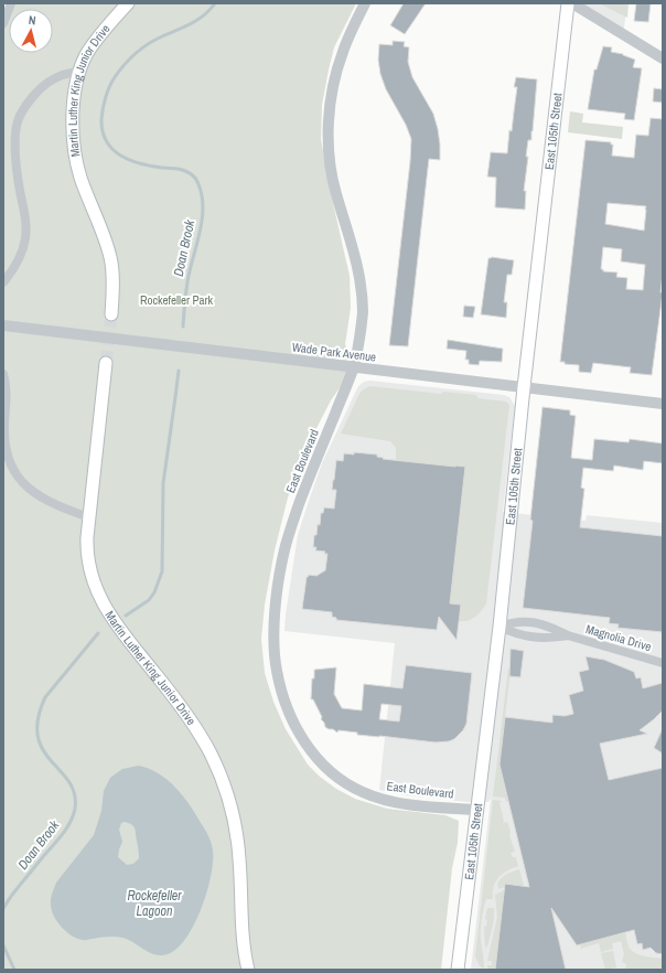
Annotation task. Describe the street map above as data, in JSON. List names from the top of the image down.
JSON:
{
  "streets": {
    "main road": ["Martin Luther King Junior Drive", "East 105th Street"],
    "street": ["Wade Park Avenue", "East Boulevard", "Magnolia Drive"]
  },
  "crossings": [
    ["East 105th Street", "Wade Park Avenue"],
    ["East 105th Street", "East Boulevard"],
    ["East 105th Street", "Magnolia Drive"],
    ["Wade Park Avenue", "East Boulevard"]
  ],
  "water": ["Doan Brook", "Rockefeller Lagoon"],
  "parks": ["Rockefeller Park"],
  "north": "top"
}
